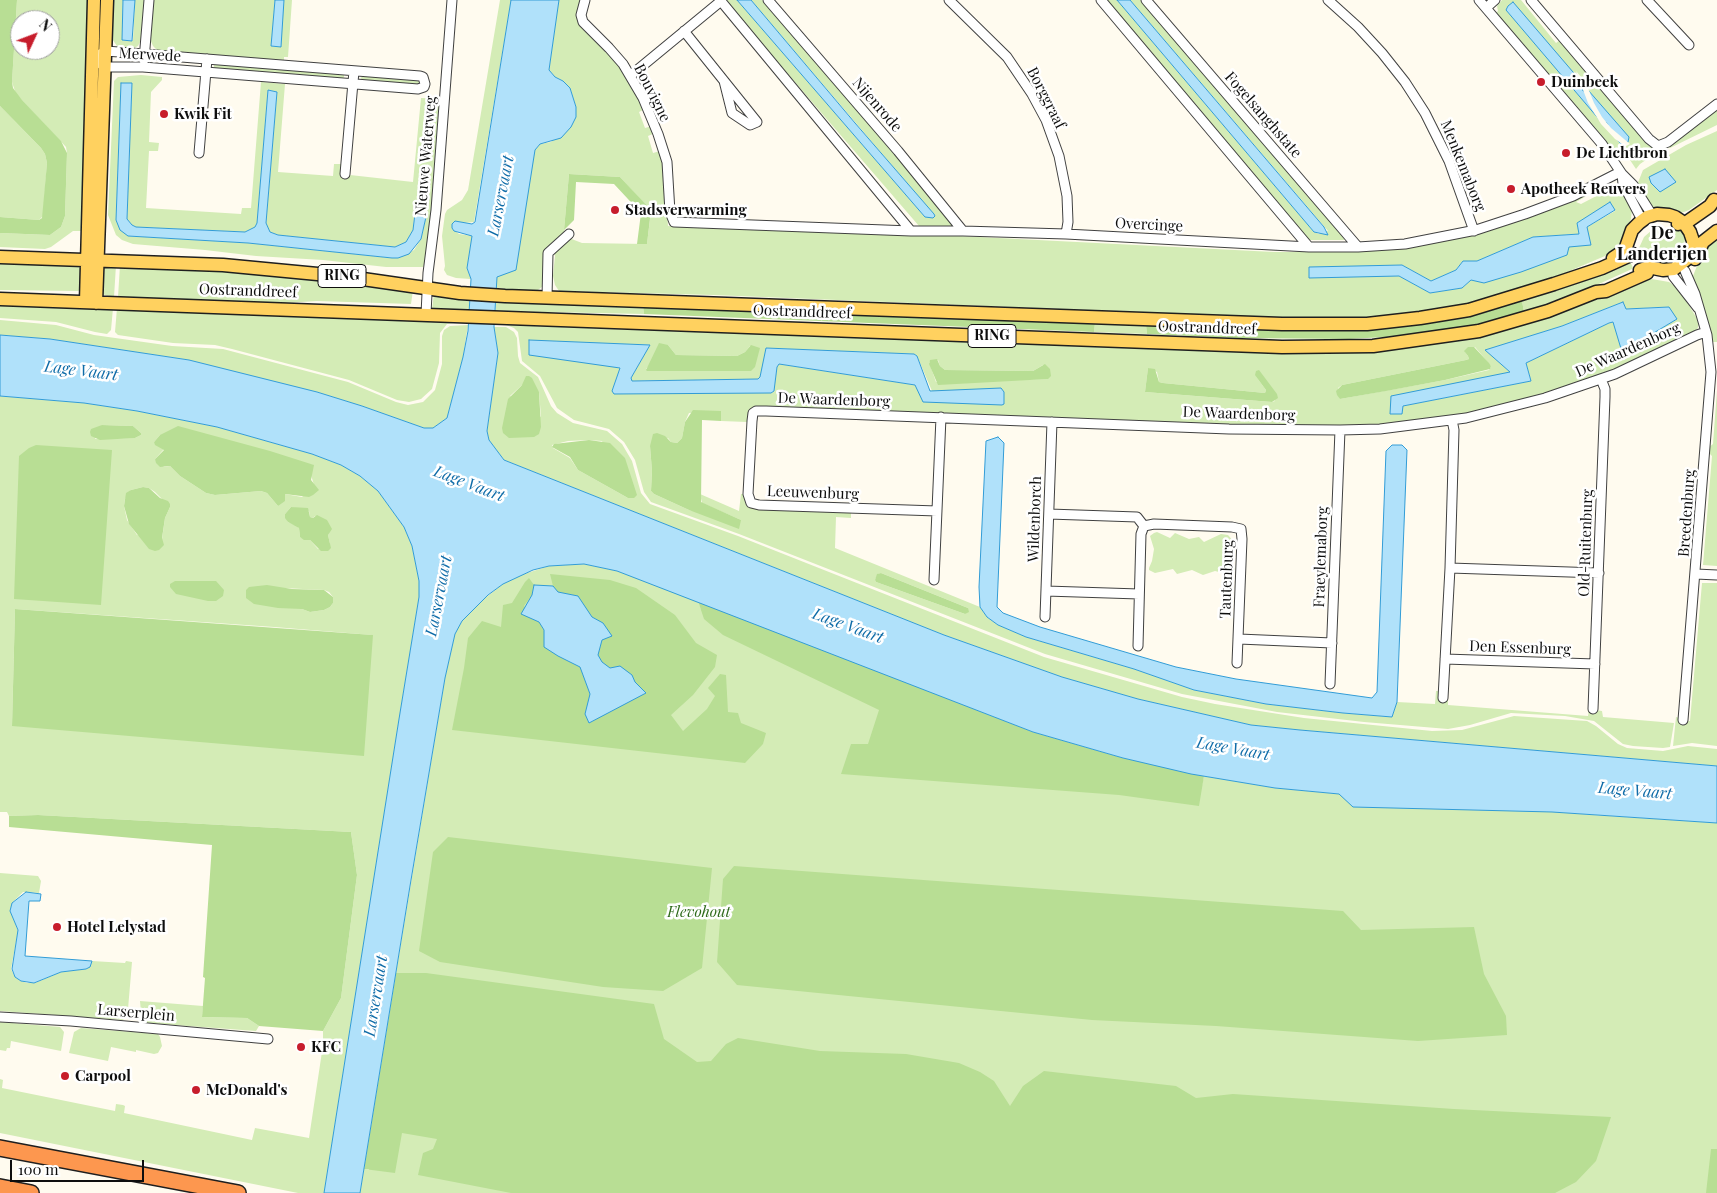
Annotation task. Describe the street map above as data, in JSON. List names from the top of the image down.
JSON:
{
  "streets": {
    "main road": ["RING", "Oostranddreef"],
    "street": [
      "Merwede",
      "Bouvigne",
      "Borggraaf",
      "Nijenrode",
      "Fogelsanghstate",
      "Nieuwe Waterweg",
      "Menkemaborg",
      "Overcinge",
      "De Waardenborg",
      "Leeuwenburg",
      "Breedenburg",
      "Wildenborch",
      "Old-Ruitenburg",
      "Fraeylemaborg",
      "Tautenburg",
      "Den Essenburg",
      "Larserplein"
    ]
  },
  "crossings": [
    ["Bouvigne", "Overcinge"],
    ["Borggraaf", "Overcinge"],
    ["Nijenrode", "Overcinge"],
    ["Fogelsanghstate", "Overcinge"],
    ["Nieuwe Waterweg", "Oostranddreef"],
    ["Menkemaborg", "Overcinge"],
    ["RING", "Oostranddreef"],
    ["RING", "Breedenburg"],
    ["De Waardenborg", "Leeuwenburg"],
    ["De Waardenborg", "Breedenburg"],
    ["De Waardenborg", "Wildenborch"],
    ["De Waardenborg", "Old-Ruitenburg"],
    ["De Waardenborg", "Fraeylemaborg"],
    ["Wildenborch", "Tautenburg"],
    ["Old-Ruitenburg", "Den Essenburg"],
    ["Fraeylemaborg", "Tautenburg"]
  ],
  "districts": ["De Landerijen"],
  "water": ["Larservaart", "Lage Vaart"],
  "parks": ["Flevohout"],
  "places": [
    "Duinbeek",
    "Kwik Fit",
    "De Lichtbron",
    "Apotheek Reuvers",
    "Stadsverwarming",
    "Hotel Lelystad",
    "KFC",
    "Carpool",
    "McDonald's"
  ],
  "scale_bar": "100 m",
  "north": "top right"
}
